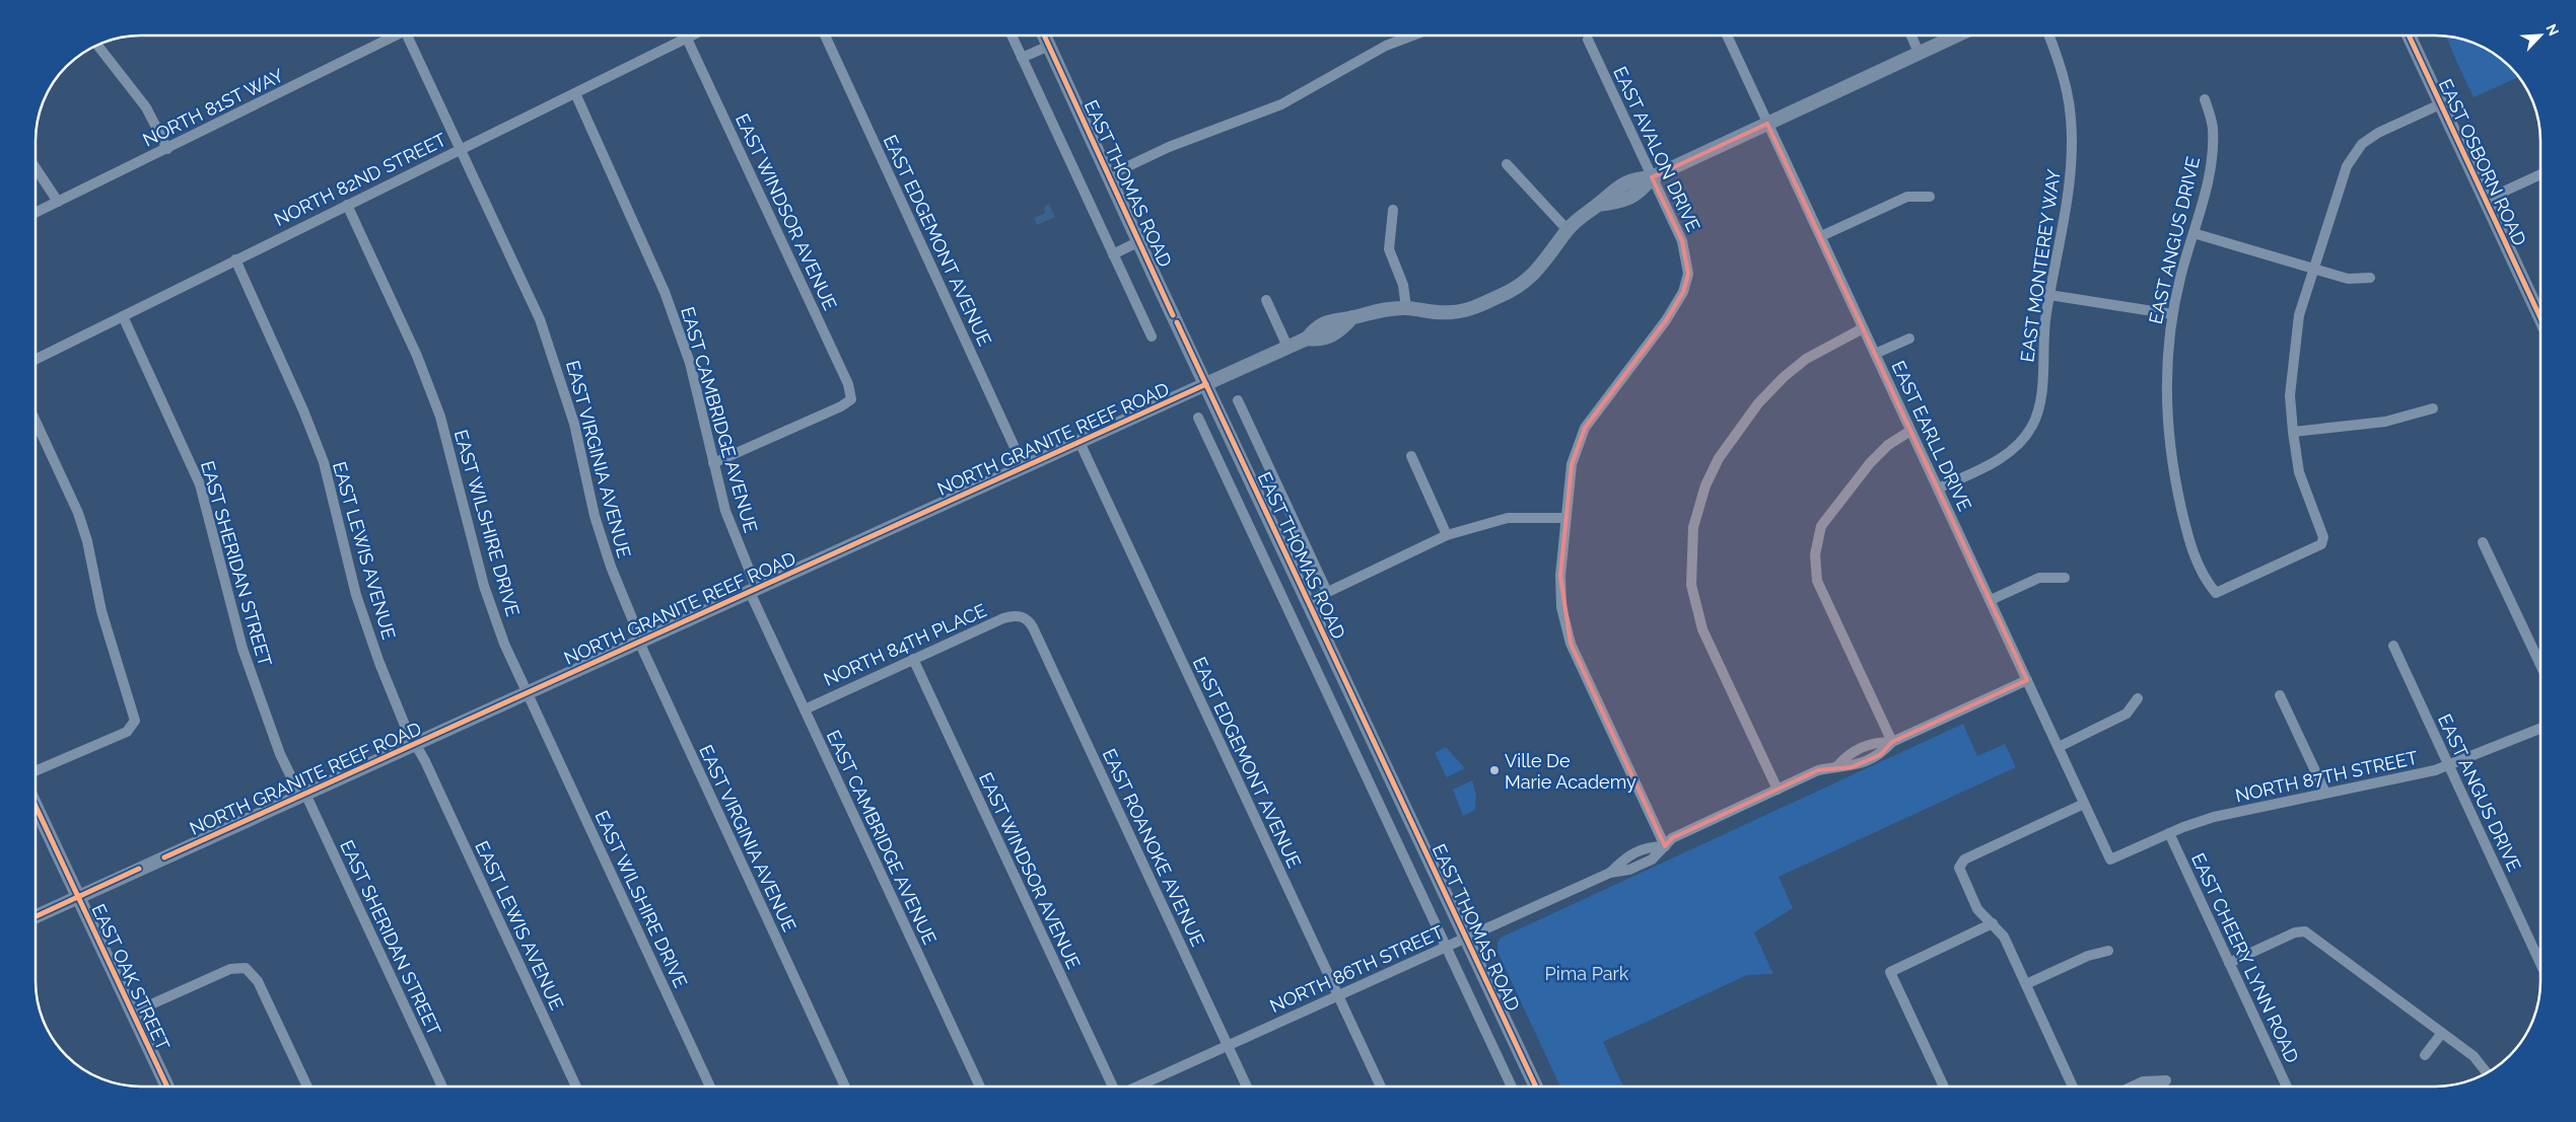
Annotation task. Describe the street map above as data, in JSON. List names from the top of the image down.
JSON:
{
  "streets": {
    "street": [
      "NORTH 81ST WAY",
      "EAST AVALON DRIVE",
      "EAST OSBORN ROAD",
      "NORTH 82ND STREET",
      "EAST THOMAS ROAD",
      "EAST WINDSOR AVENUE",
      "EAST EDGEMONT AVENUE",
      "EAST ANGUS DRIVE",
      "EAST MONTEREY WAY",
      "EAST CAMBRIDGE AVENUE",
      "EAST EARLL DRIVE",
      "NORTH GRANITE REEF ROAD",
      "EAST VIRGINIA AVENUE",
      "EAST WILSHIRE DRIVE",
      "EAST LEWIS AVENUE",
      "EAST SHERIDAN STREET",
      "NORTH 84TH PLACE",
      "NORTH 87TH STREET",
      "EAST ROANOKE AVENUE",
      "EAST CHEERY LYNN ROAD",
      "NORTH 86TH STREET",
      "EAST OAK STREET"
    ]
  },
  "crossings": [
    ["EAST AVALON DRIVE", "NORTH GRANITE REEF ROAD"],
    ["NORTH 82ND STREET", "EAST WINDSOR AVENUE"],
    ["NORTH 82ND STREET", "EAST CAMBRIDGE AVENUE"],
    ["NORTH 82ND STREET", "EAST VIRGINIA AVENUE"],
    ["NORTH 82ND STREET", "EAST WILSHIRE DRIVE"],
    ["NORTH 82ND STREET", "EAST LEWIS AVENUE"],
    ["NORTH 82ND STREET", "EAST SHERIDAN STREET"],
    ["EAST THOMAS ROAD", "NORTH GRANITE REEF ROAD"],
    ["EAST THOMAS ROAD", "NORTH 86TH STREET"],
    ["EAST WINDSOR AVENUE", "EAST CAMBRIDGE AVENUE"],
    ["EAST WINDSOR AVENUE", "NORTH 84TH PLACE"],
    ["EAST EDGEMONT AVENUE", "NORTH GRANITE REEF ROAD"],
    ["EAST EDGEMONT AVENUE", "NORTH 86TH STREET"],
    ["EAST ANGUS DRIVE", "NORTH 87TH STREET"],
    ["EAST MONTEREY WAY", "EAST EARLL DRIVE"],
    ["EAST CAMBRIDGE AVENUE", "NORTH GRANITE REEF ROAD"],
    ["EAST CAMBRIDGE AVENUE", "NORTH 84TH PLACE"],
    ["EAST EARLL DRIVE", "NORTH GRANITE REEF ROAD"],
    ["EAST EARLL DRIVE", "NORTH 87TH STREET"],
    ["EAST EARLL DRIVE", "NORTH 86TH STREET"],
    ["NORTH GRANITE REEF ROAD", "EAST VIRGINIA AVENUE"],
    ["NORTH GRANITE REEF ROAD", "EAST WILSHIRE DRIVE"],
    ["NORTH GRANITE REEF ROAD", "EAST LEWIS AVENUE"],
    ["NORTH GRANITE REEF ROAD", "EAST SHERIDAN STREET"],
    ["NORTH GRANITE REEF ROAD", "EAST OAK STREET"],
    ["NORTH 84TH PLACE", "EAST ROANOKE AVENUE"],
    ["NORTH 87TH STREET", "EAST CHEERY LYNN ROAD"],
    ["EAST ROANOKE AVENUE", "NORTH 86TH STREET"]
  ],
  "parks": ["Pima Park"],
  "places": ["Ville De Marie Academy"],
  "north": "top right"
}
